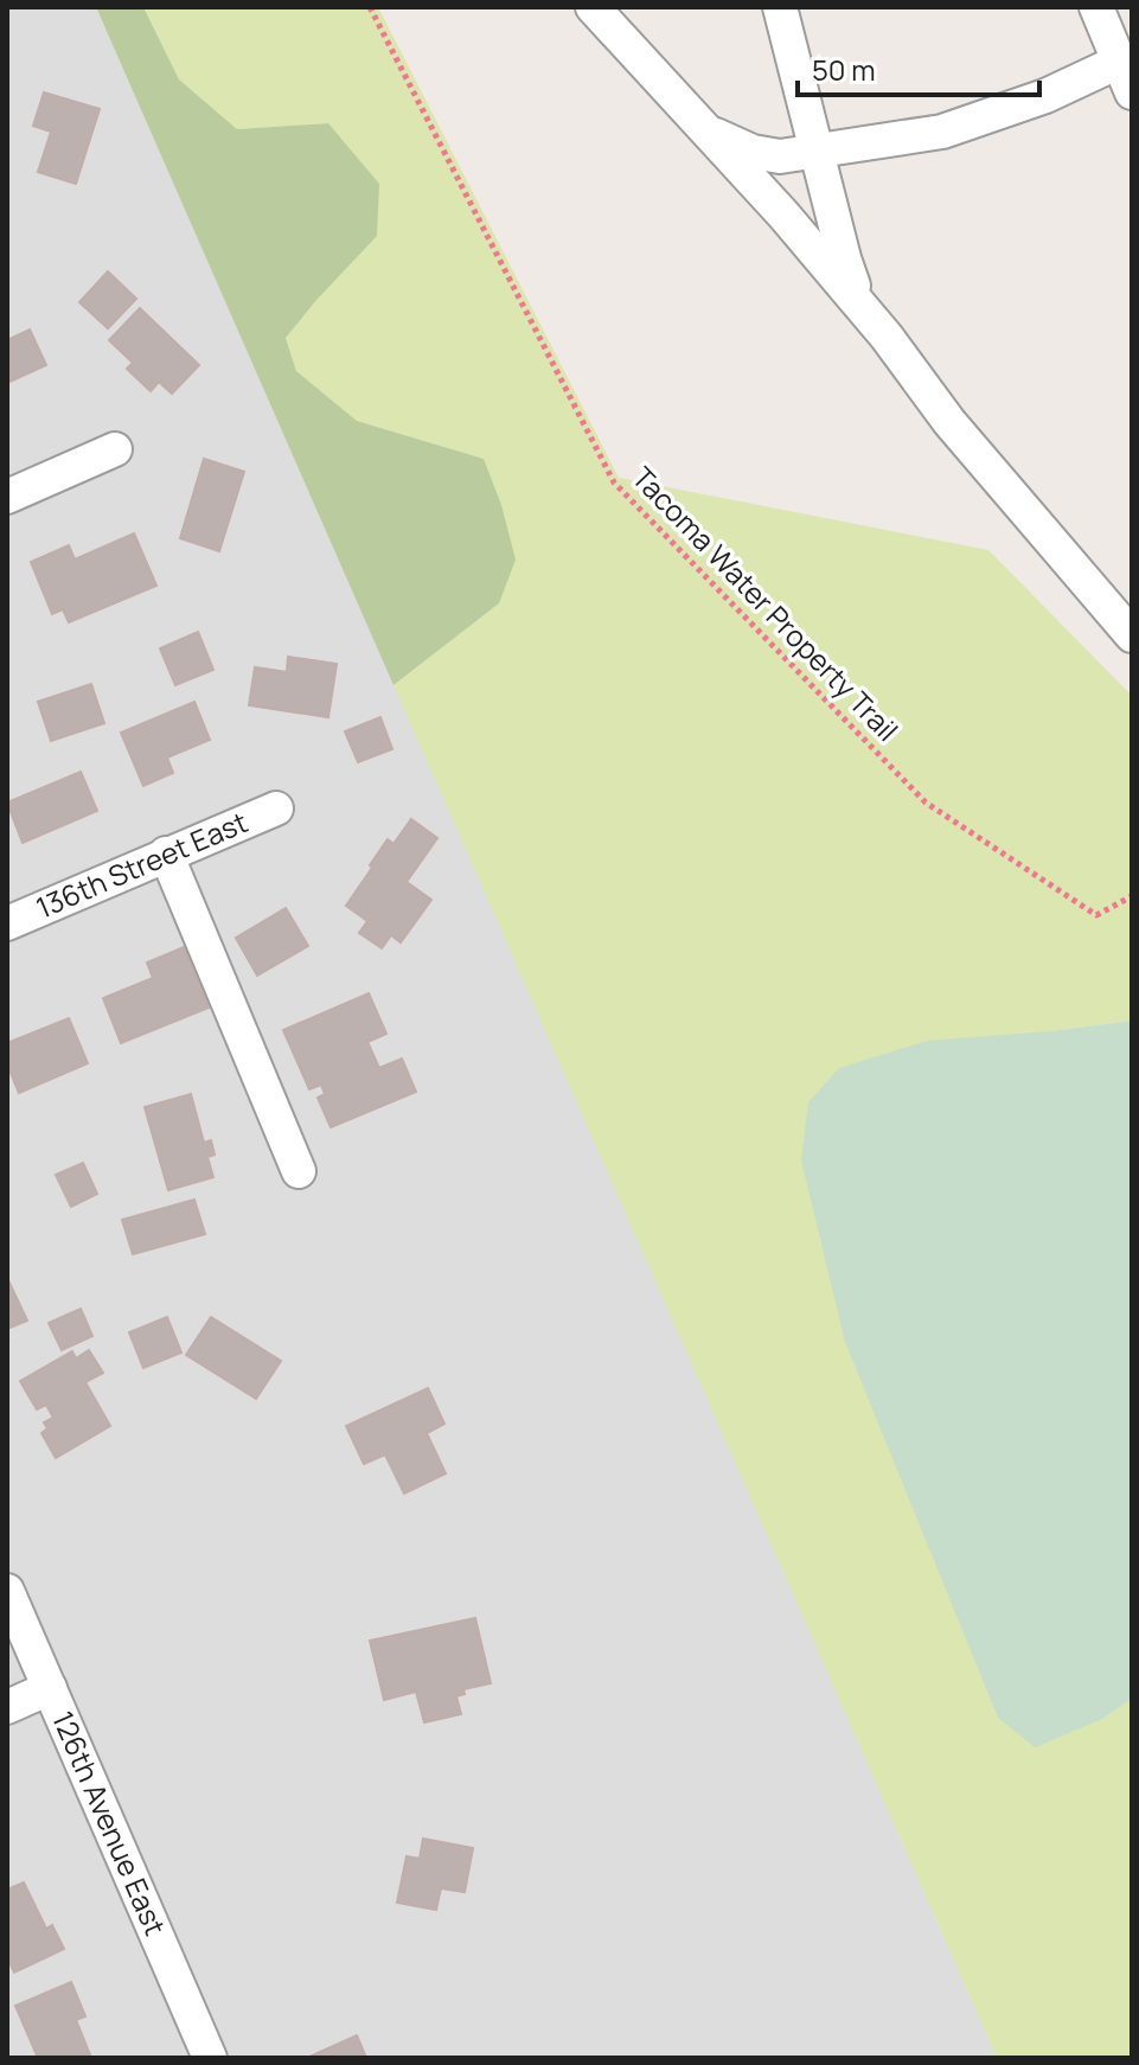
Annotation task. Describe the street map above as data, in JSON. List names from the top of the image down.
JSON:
{
  "streets": {
    "street": ["136th Street East", "126th Avenue East"],
    "path": ["Tacoma Water Property Trail"]
  },
  "scale_bar": "50 m"
}
